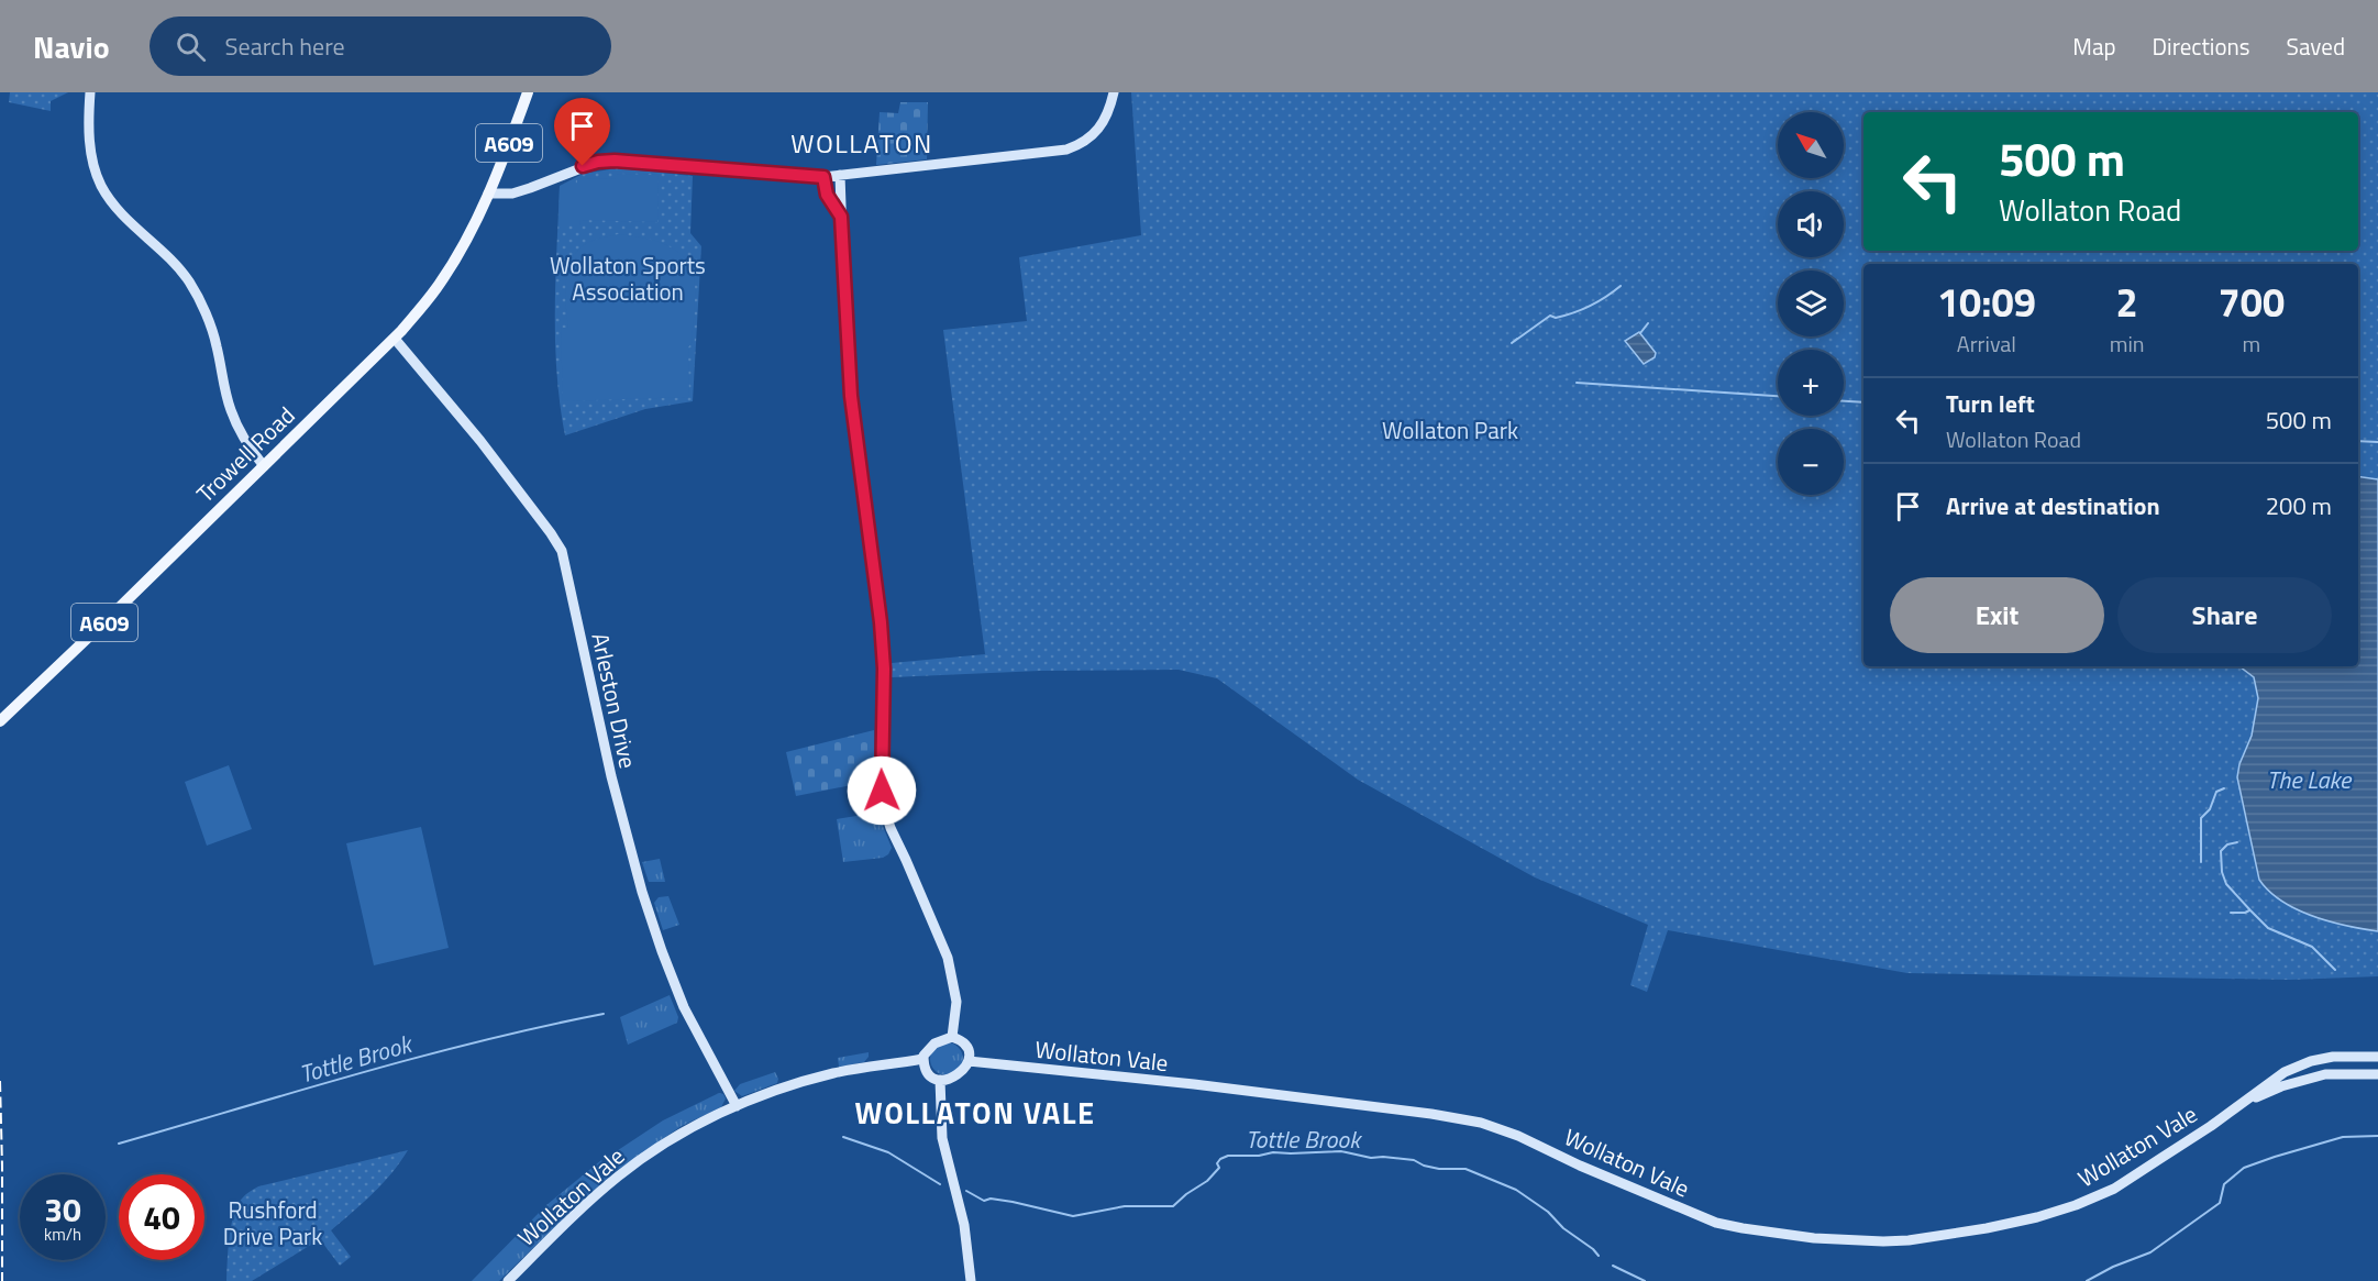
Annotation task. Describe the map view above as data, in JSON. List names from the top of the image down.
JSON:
{
  "streets": {
    "main road": ["A609", "Trowell Road"],
    "street": ["Arleston Drive", "Wollaton Vale"]
  },
  "crossings": [
    ["A609", "Trowell Road"],
    ["Trowell Road", "Arleston Drive"],
    ["Arleston Drive", "Wollaton Vale"]
  ],
  "districts": ["WOLLATON", "WOLLATON VALE"],
  "water": ["The Lake", "Tottle Brook"],
  "parks": ["Wollaton Sports Association", "Wollaton Park", "Rushford Drive Park"],
  "north": "top left",
  "page": {
    "header": "Navio",
    "search": "Search here",
    "nav": ["Map", "Directions", "Saved"],
    "map_buttons": ["+", "−"],
    "turn": ["500 m", "Wollaton Road"],
    "eta": [
      "10:09",
      "Arrival",
      "2",
      "min",
      "700",
      "m"
    ],
    "list": [
      {
        "name": "Turn left",
        "note": "Wollaton Road",
        "value": "500 m"
      },
      {
        "name": "Arrive at destination",
        "value": "200 m"
      }
    ],
    "buttons": ["Exit", "Share"],
    "speed": "30 km/h",
    "limit": "40"
  }
}
